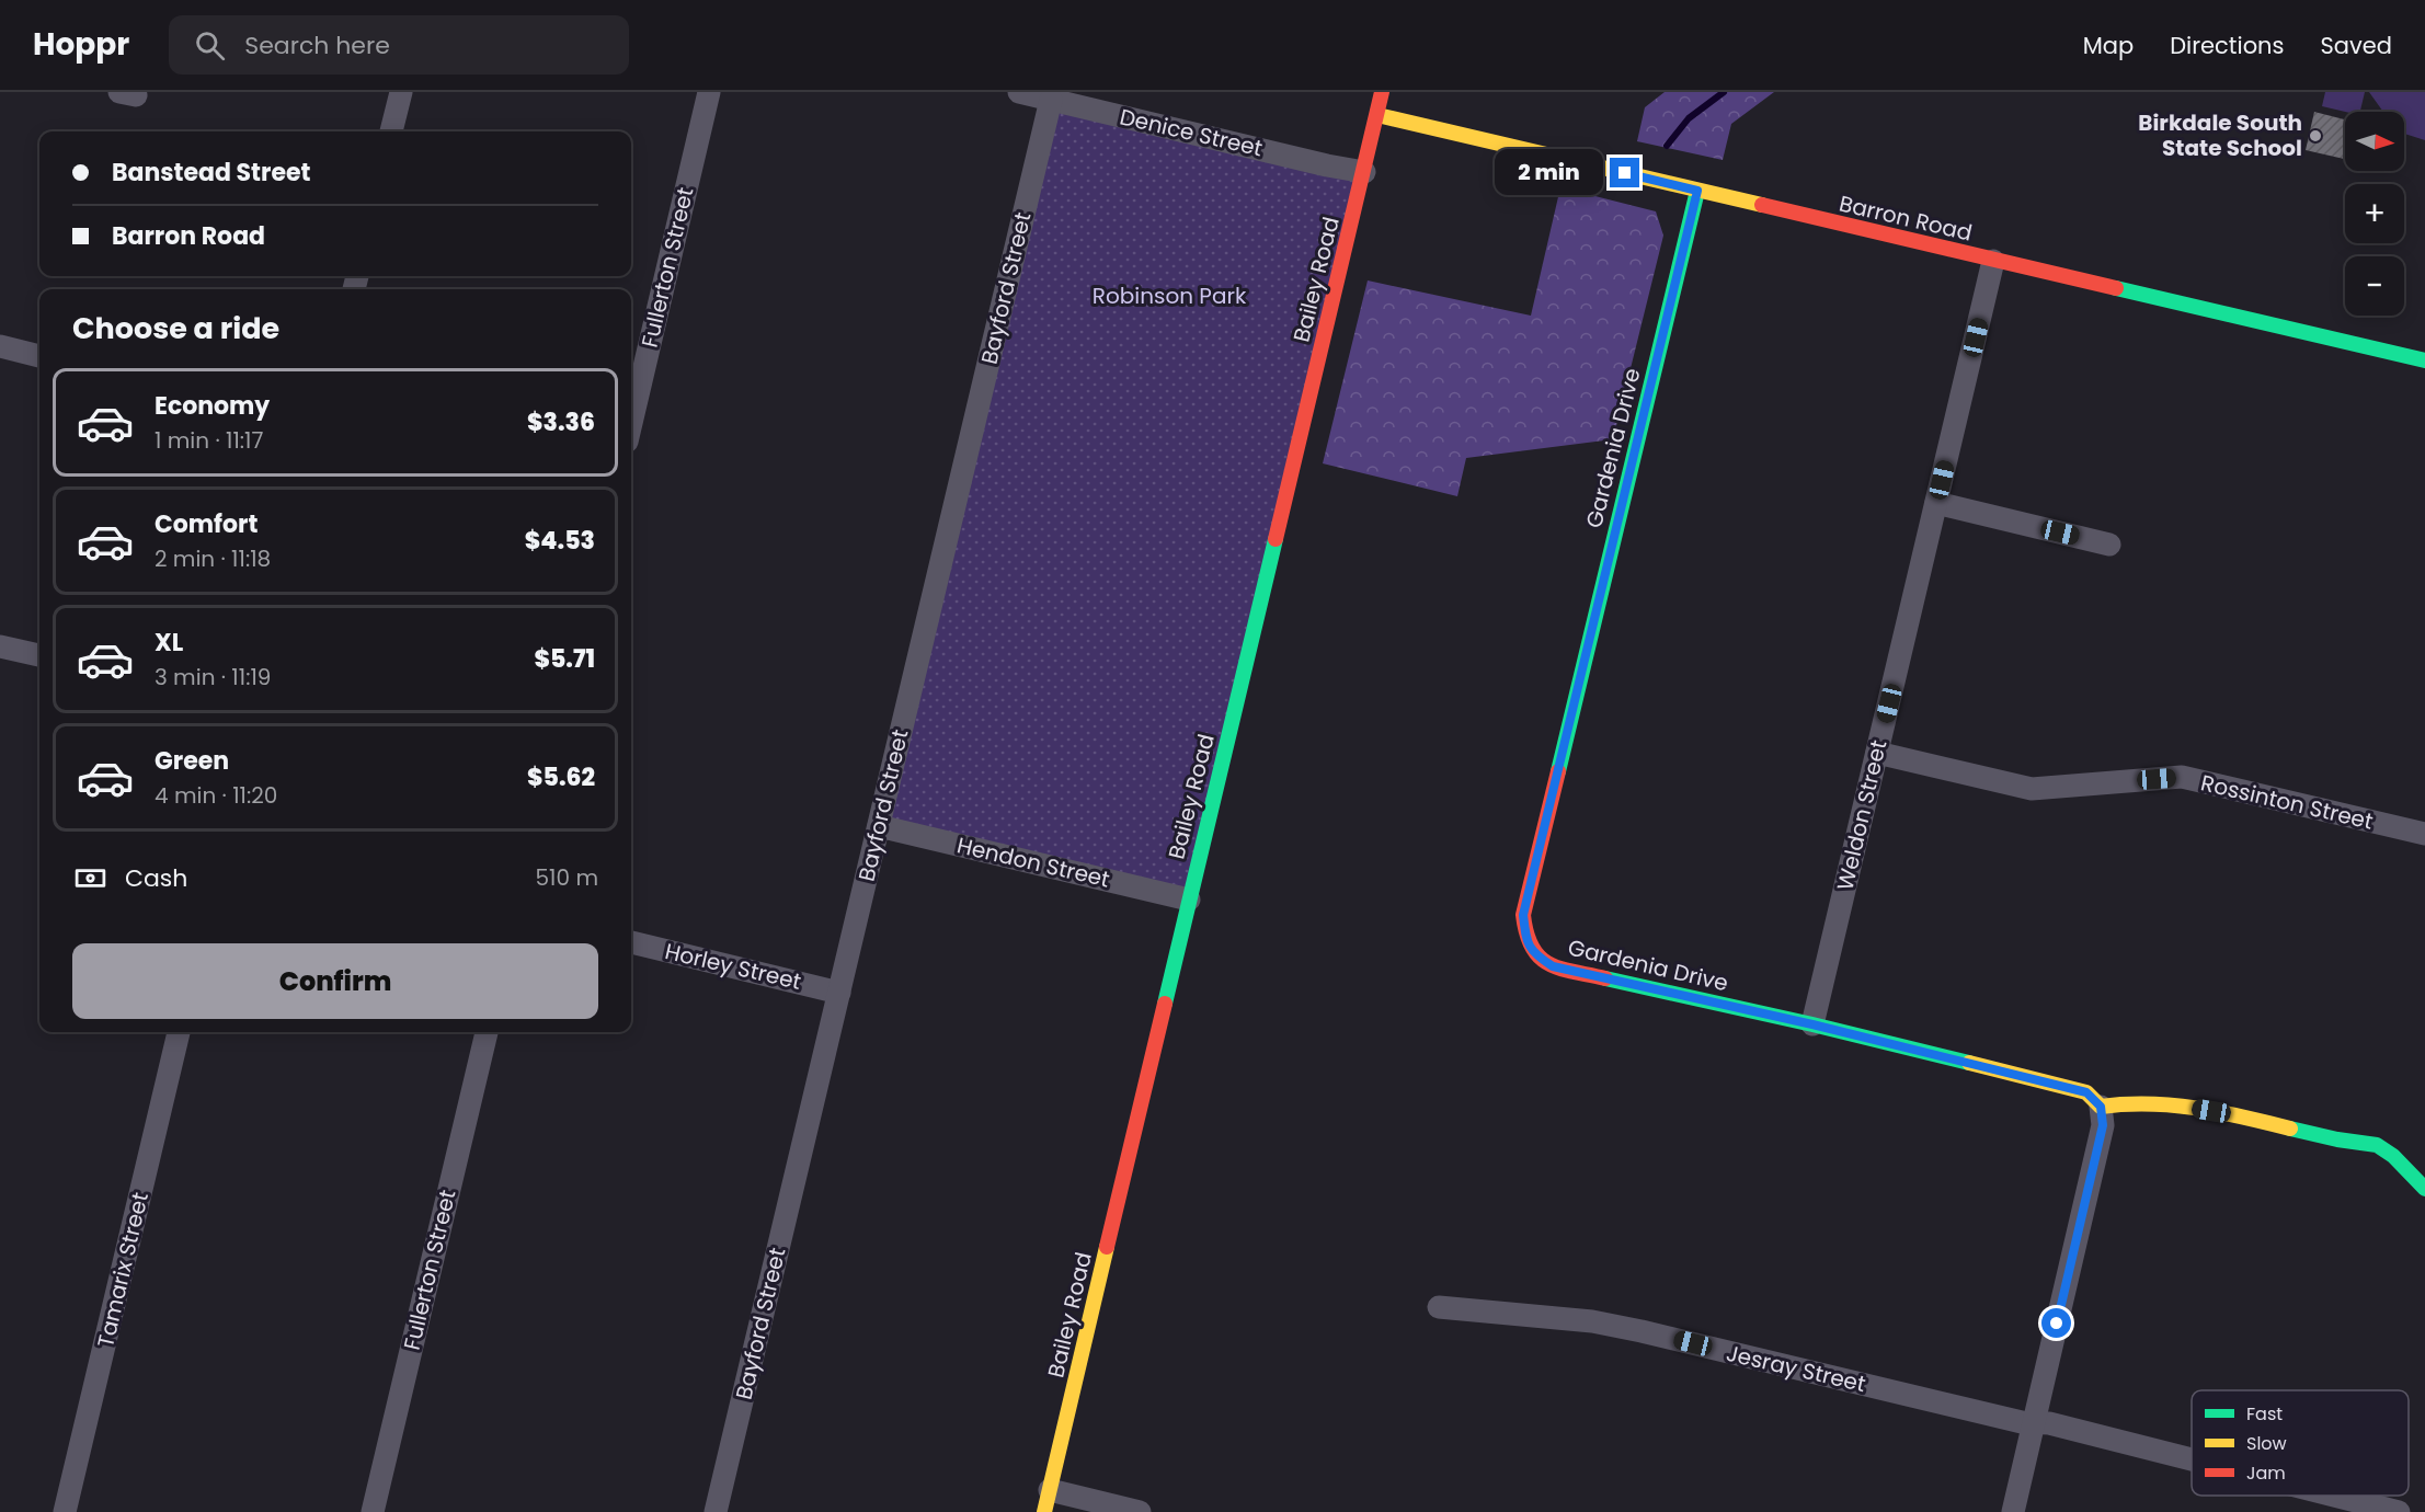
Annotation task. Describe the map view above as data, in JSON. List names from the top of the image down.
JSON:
{
  "streets": {
    "street": [
      "Denice Street",
      "Barron Road",
      "Fullerton Street",
      "Bailey Road",
      "Bayford Street",
      "Gardenia Drive",
      "Rossinton Street",
      "Weldon Street",
      "Hendon Street",
      "Horley Street",
      "Tamarix Street",
      "Jesray Street"
    ]
  },
  "crossings": [
    ["Denice Street", "Bailey Road"],
    ["Denice Street", "Bayford Street"],
    ["Barron Road", "Bailey Road"],
    ["Barron Road", "Gardenia Drive"],
    ["Barron Road", "Weldon Street"],
    ["Bailey Road", "Hendon Street"],
    ["Bayford Street", "Hendon Street"],
    ["Bayford Street", "Horley Street"],
    ["Gardenia Drive", "Weldon Street"],
    ["Rossinton Street", "Weldon Street"]
  ],
  "parks": ["Robinson Park"],
  "places": ["Birkdale South State School"],
  "legend": ["Fast", "Slow", "Jam"],
  "north": "right",
  "page": {
    "header": "Hoppr",
    "search": "Search here",
    "nav": ["Map", "Directions", "Saved"],
    "map_buttons": ["+", "−"],
    "banner": ["Banstead Street", "Barron Road"],
    "bubble": "2 min",
    "heading": "Choose a ride",
    "list": [
      {
        "name": "Economy",
        "note": "1 min · 11:17",
        "value": "$3.36"
      },
      {
        "name": "Comfort",
        "note": "2 min · 11:18",
        "value": "$4.53"
      },
      {
        "name": "XL",
        "note": "3 min · 11:19",
        "value": "$5.71"
      },
      {
        "name": "Green",
        "note": "4 min · 11:20",
        "value": "$5.62"
      }
    ],
    "pay": ["Cash", "510 m"],
    "buttons": "Confirm"
  }
}
